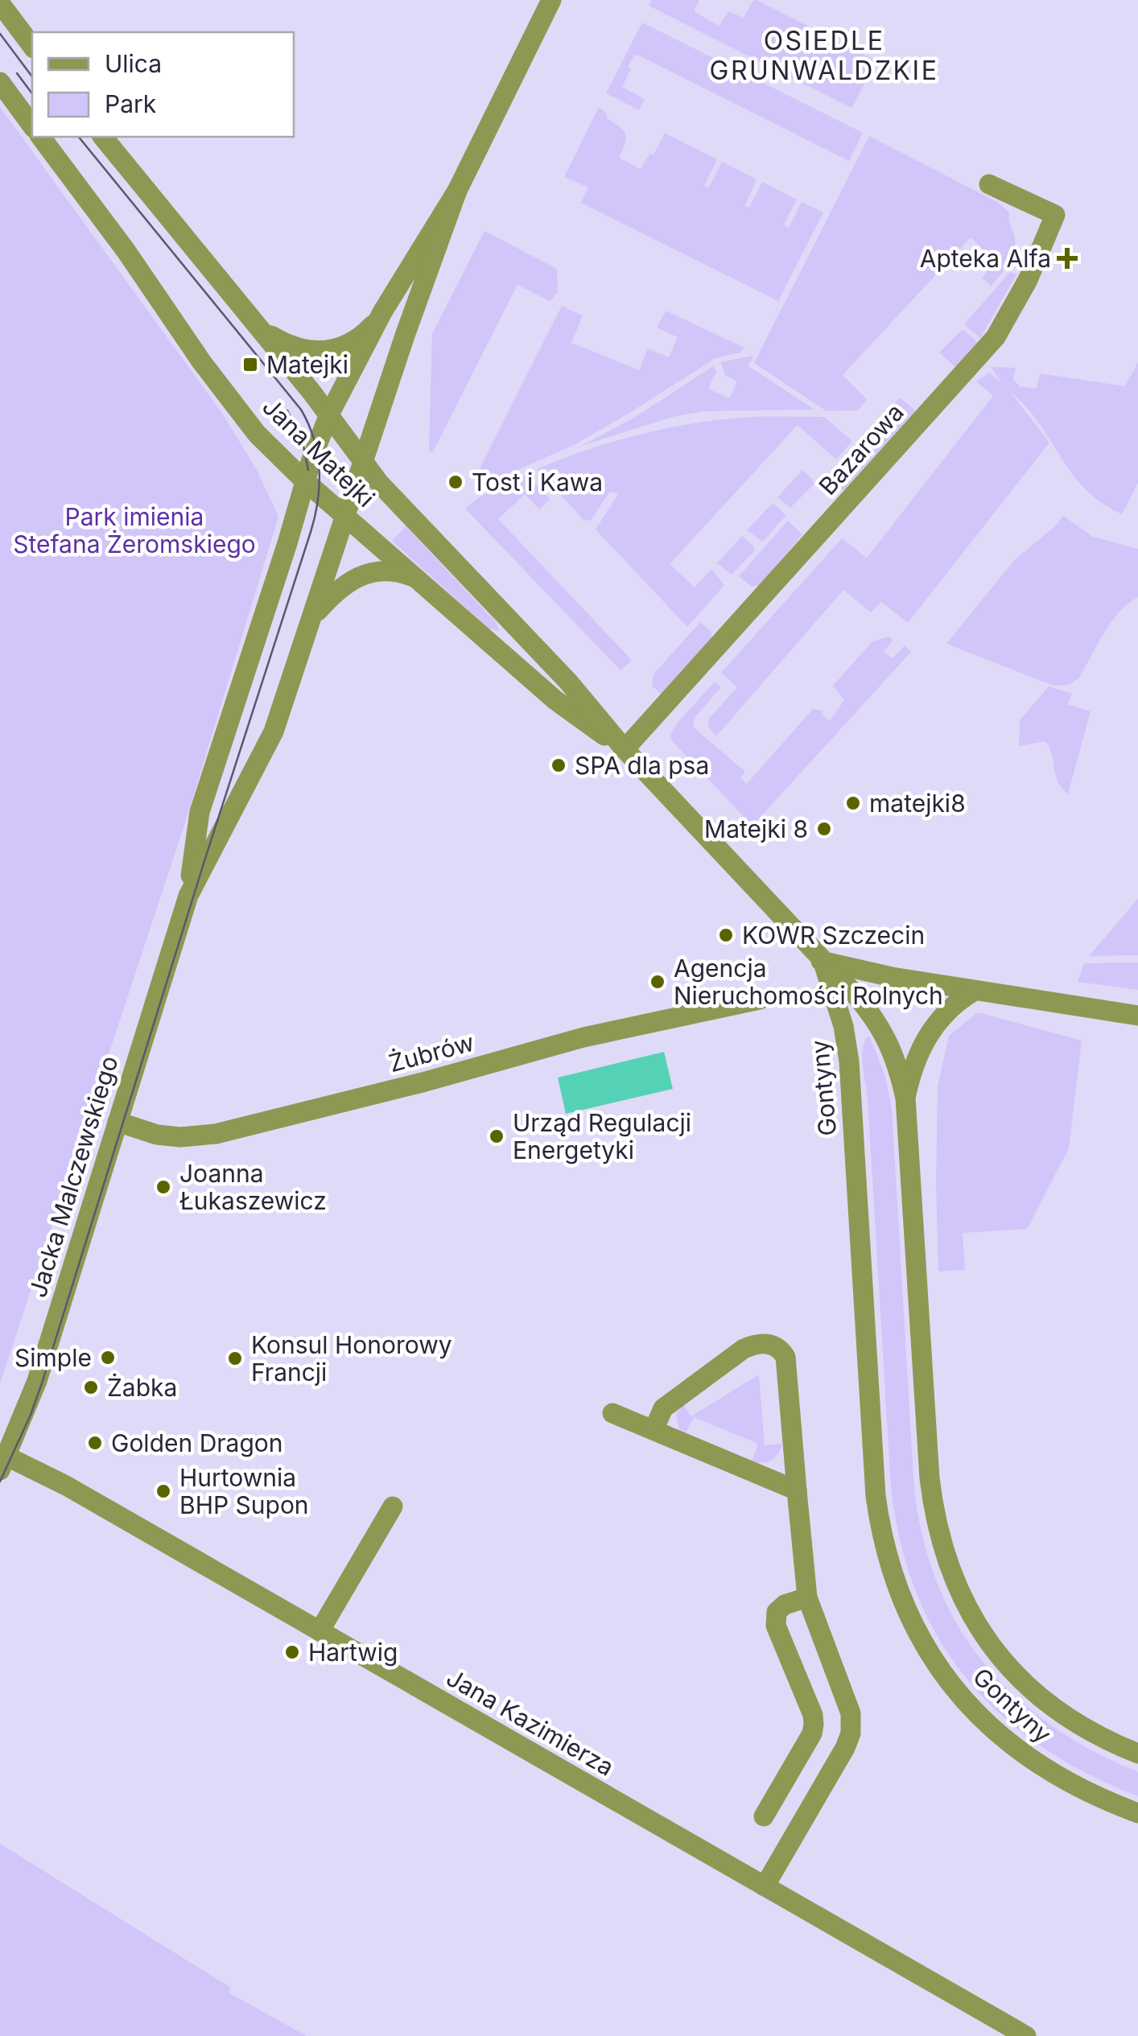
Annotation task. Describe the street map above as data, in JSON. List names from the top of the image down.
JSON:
{
  "streets": {
    "street": [
      "Bazarowa",
      "Jana Matejki",
      "Żubrów",
      "Gontyny",
      "Jacka Malczewskiego",
      "Jana Kazimierza"
    ]
  },
  "crossings": [
    ["Bazarowa", "Jana Matejki"],
    ["Jana Matejki", "Gontyny"],
    ["Jana Matejki", "Jacka Malczewskiego"],
    ["Żubrów", "Jacka Malczewskiego"],
    ["Jacka Malczewskiego", "Jana Kazimierza"]
  ],
  "districts": ["OSIEDLE GRUNWALDZKIE"],
  "parks": ["Park imienia Stefana Żeromskiego"],
  "places": {
    "health": ["Apteka Alfa"],
    "transit": ["Matejki"],
    "other": [
      "Tost i Kawa",
      "SPA dla psa",
      "matejki8",
      "Matejki 8",
      "KOWR Szczecin",
      "Agencja Nieruchomości Rolnych",
      "Urząd Regulacji Energetyki",
      "Joanna Łukaszewicz",
      "Simple",
      "Konsul Honorowy Francji",
      "Żabka",
      "Golden Dragon",
      "Hurtownia BHP Supon",
      "Hartwig"
    ]
  },
  "legend": ["Ulica", "Park"]
}
